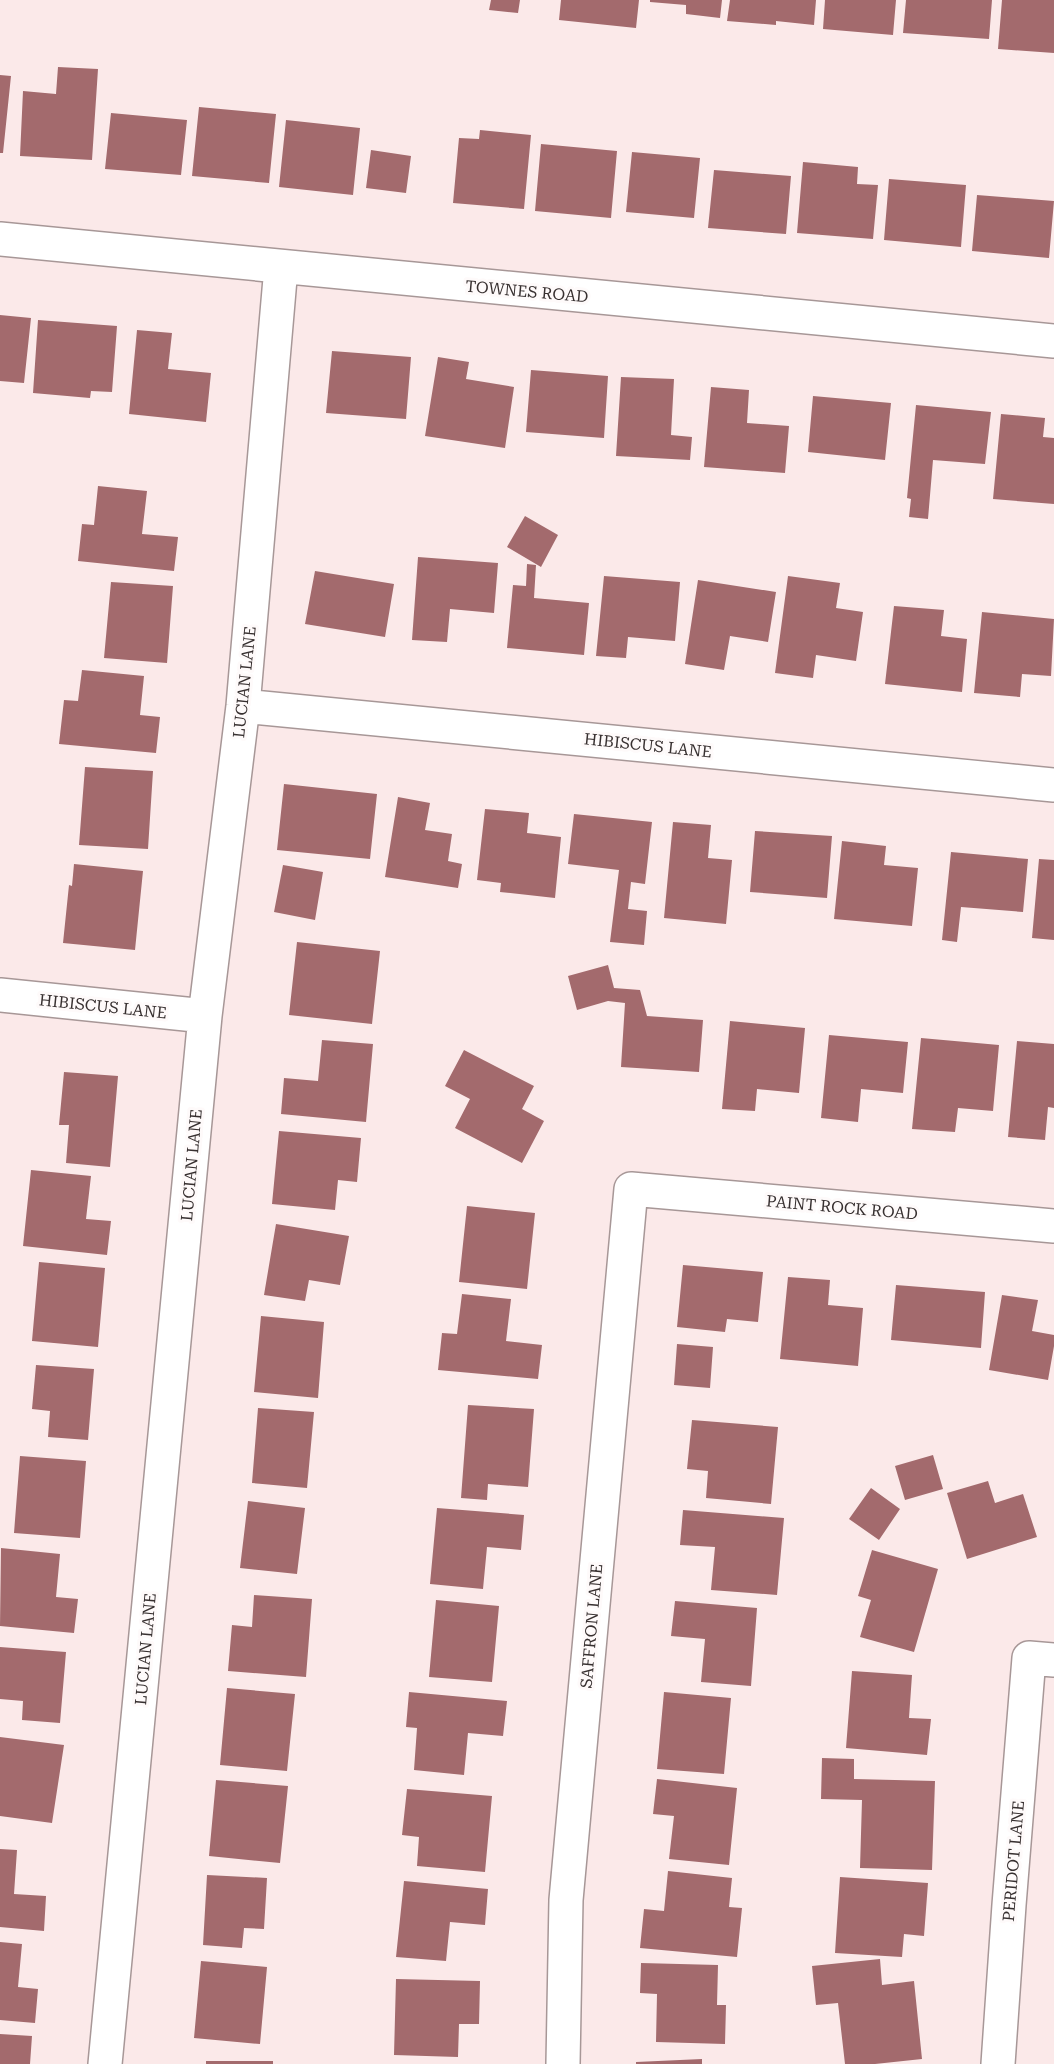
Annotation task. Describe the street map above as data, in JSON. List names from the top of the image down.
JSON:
{
  "streets": {
    "street": [
      "TOWNES ROAD",
      "LUCIAN LANE",
      "HIBISCUS LANE",
      "PAINT ROCK ROAD",
      "SAFFRON LANE",
      "PERIDOT LANE"
    ]
  },
  "crossings": [
    ["TOWNES ROAD", "LUCIAN LANE"],
    ["LUCIAN LANE", "HIBISCUS LANE"],
    ["PAINT ROCK ROAD", "SAFFRON LANE"]
  ]
}
